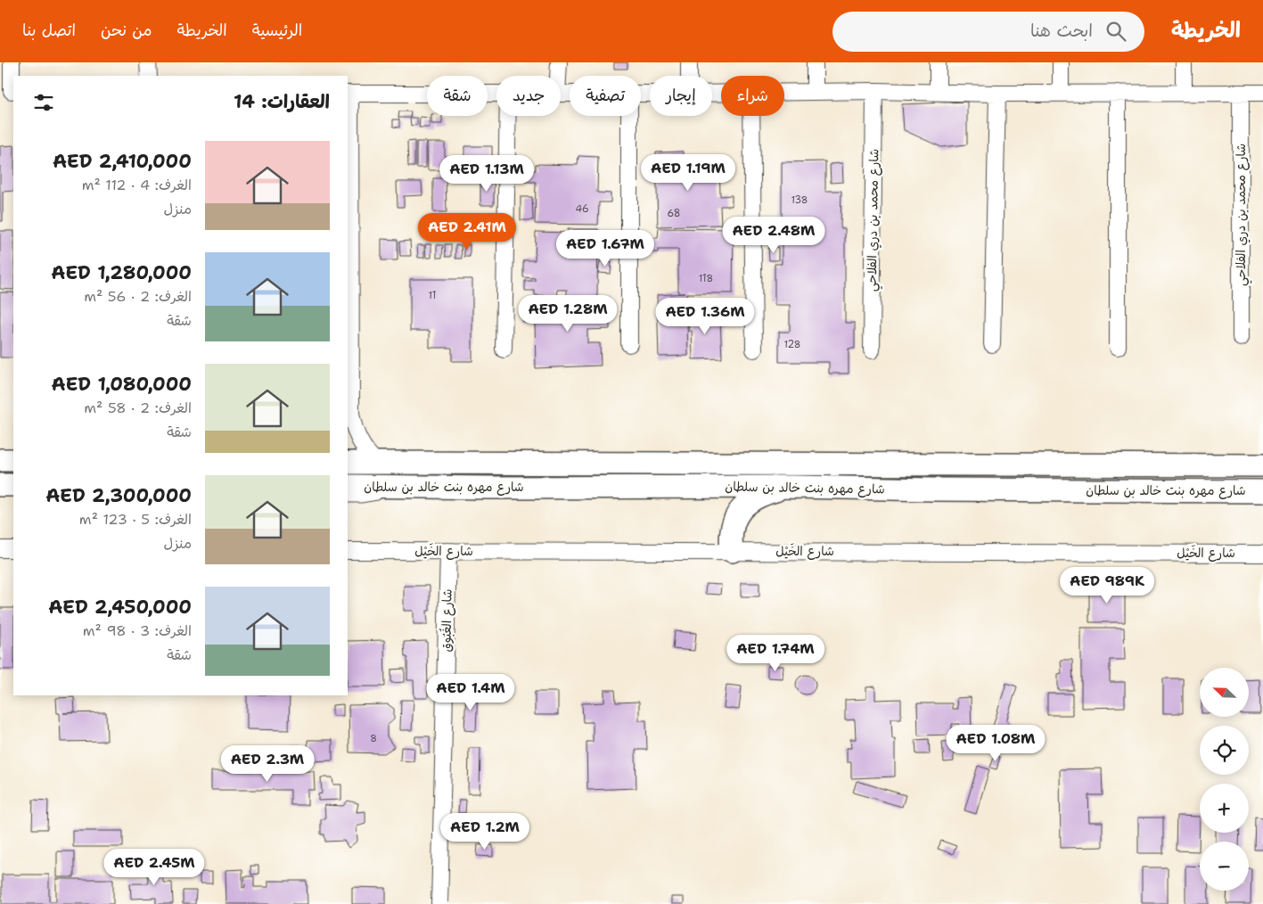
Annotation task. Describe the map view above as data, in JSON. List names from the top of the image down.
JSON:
{
  "streets": {
    "street": [
      "شارع محمد بن دري الفلاحي",
      "شارع مهره بنت خالد بن سلطان",
      "شارع الخَيْل",
      "شارع الغُبُوق"
    ]
  },
  "crossings": [
    ["شارع الخَيْل", "شارع الغُبُوق"]
  ],
  "house_numbers": [
    "138",
    "46",
    "68",
    "118",
    "11",
    "128",
    "8"
  ],
  "north": "top left",
  "page": {
    "header": "الخريطة",
    "search": "ابحث هنا",
    "nav": [
      "الرئيسية",
      "الخريطة",
      "من نحن",
      "اتصل بنا"
    ],
    "chip": [
      "شراء",
      "إيجار",
      "تصفية",
      "جديد",
      "شقة"
    ],
    "heading": "العقارات: 14",
    "list": [
      {
        "name": "AED 2,410,000",
        "note": "الغرف: 4 · 112 m² · منزل"
      },
      {
        "name": "AED 1,280,000",
        "note": "الغرف: 2 · 56 m² · شقة"
      },
      {
        "name": "AED 1,080,000",
        "note": "الغرف: 2 · 58 m² · شقة"
      },
      {
        "name": "AED 2,300,000",
        "note": "الغرف: 5 · 123 m² · منزل"
      },
      {
        "name": "AED 2,450,000",
        "note": "الغرف: 3 · 98 m² · شقة"
      }
    ],
    "price": [
      "AED 1.19M",
      "AED 1.13M",
      "AED 2.41M",
      "AED 2.48M",
      "AED 1.67M",
      "AED 1.28M",
      "AED 1.36M",
      "AED 989K",
      "AED 1.74M",
      "AED 1.4M",
      "AED 1.08M",
      "AED 2.3M",
      "AED 1.2M",
      "AED 2.45M"
    ],
    "map_buttons": ["+", "−"]
  }
}
